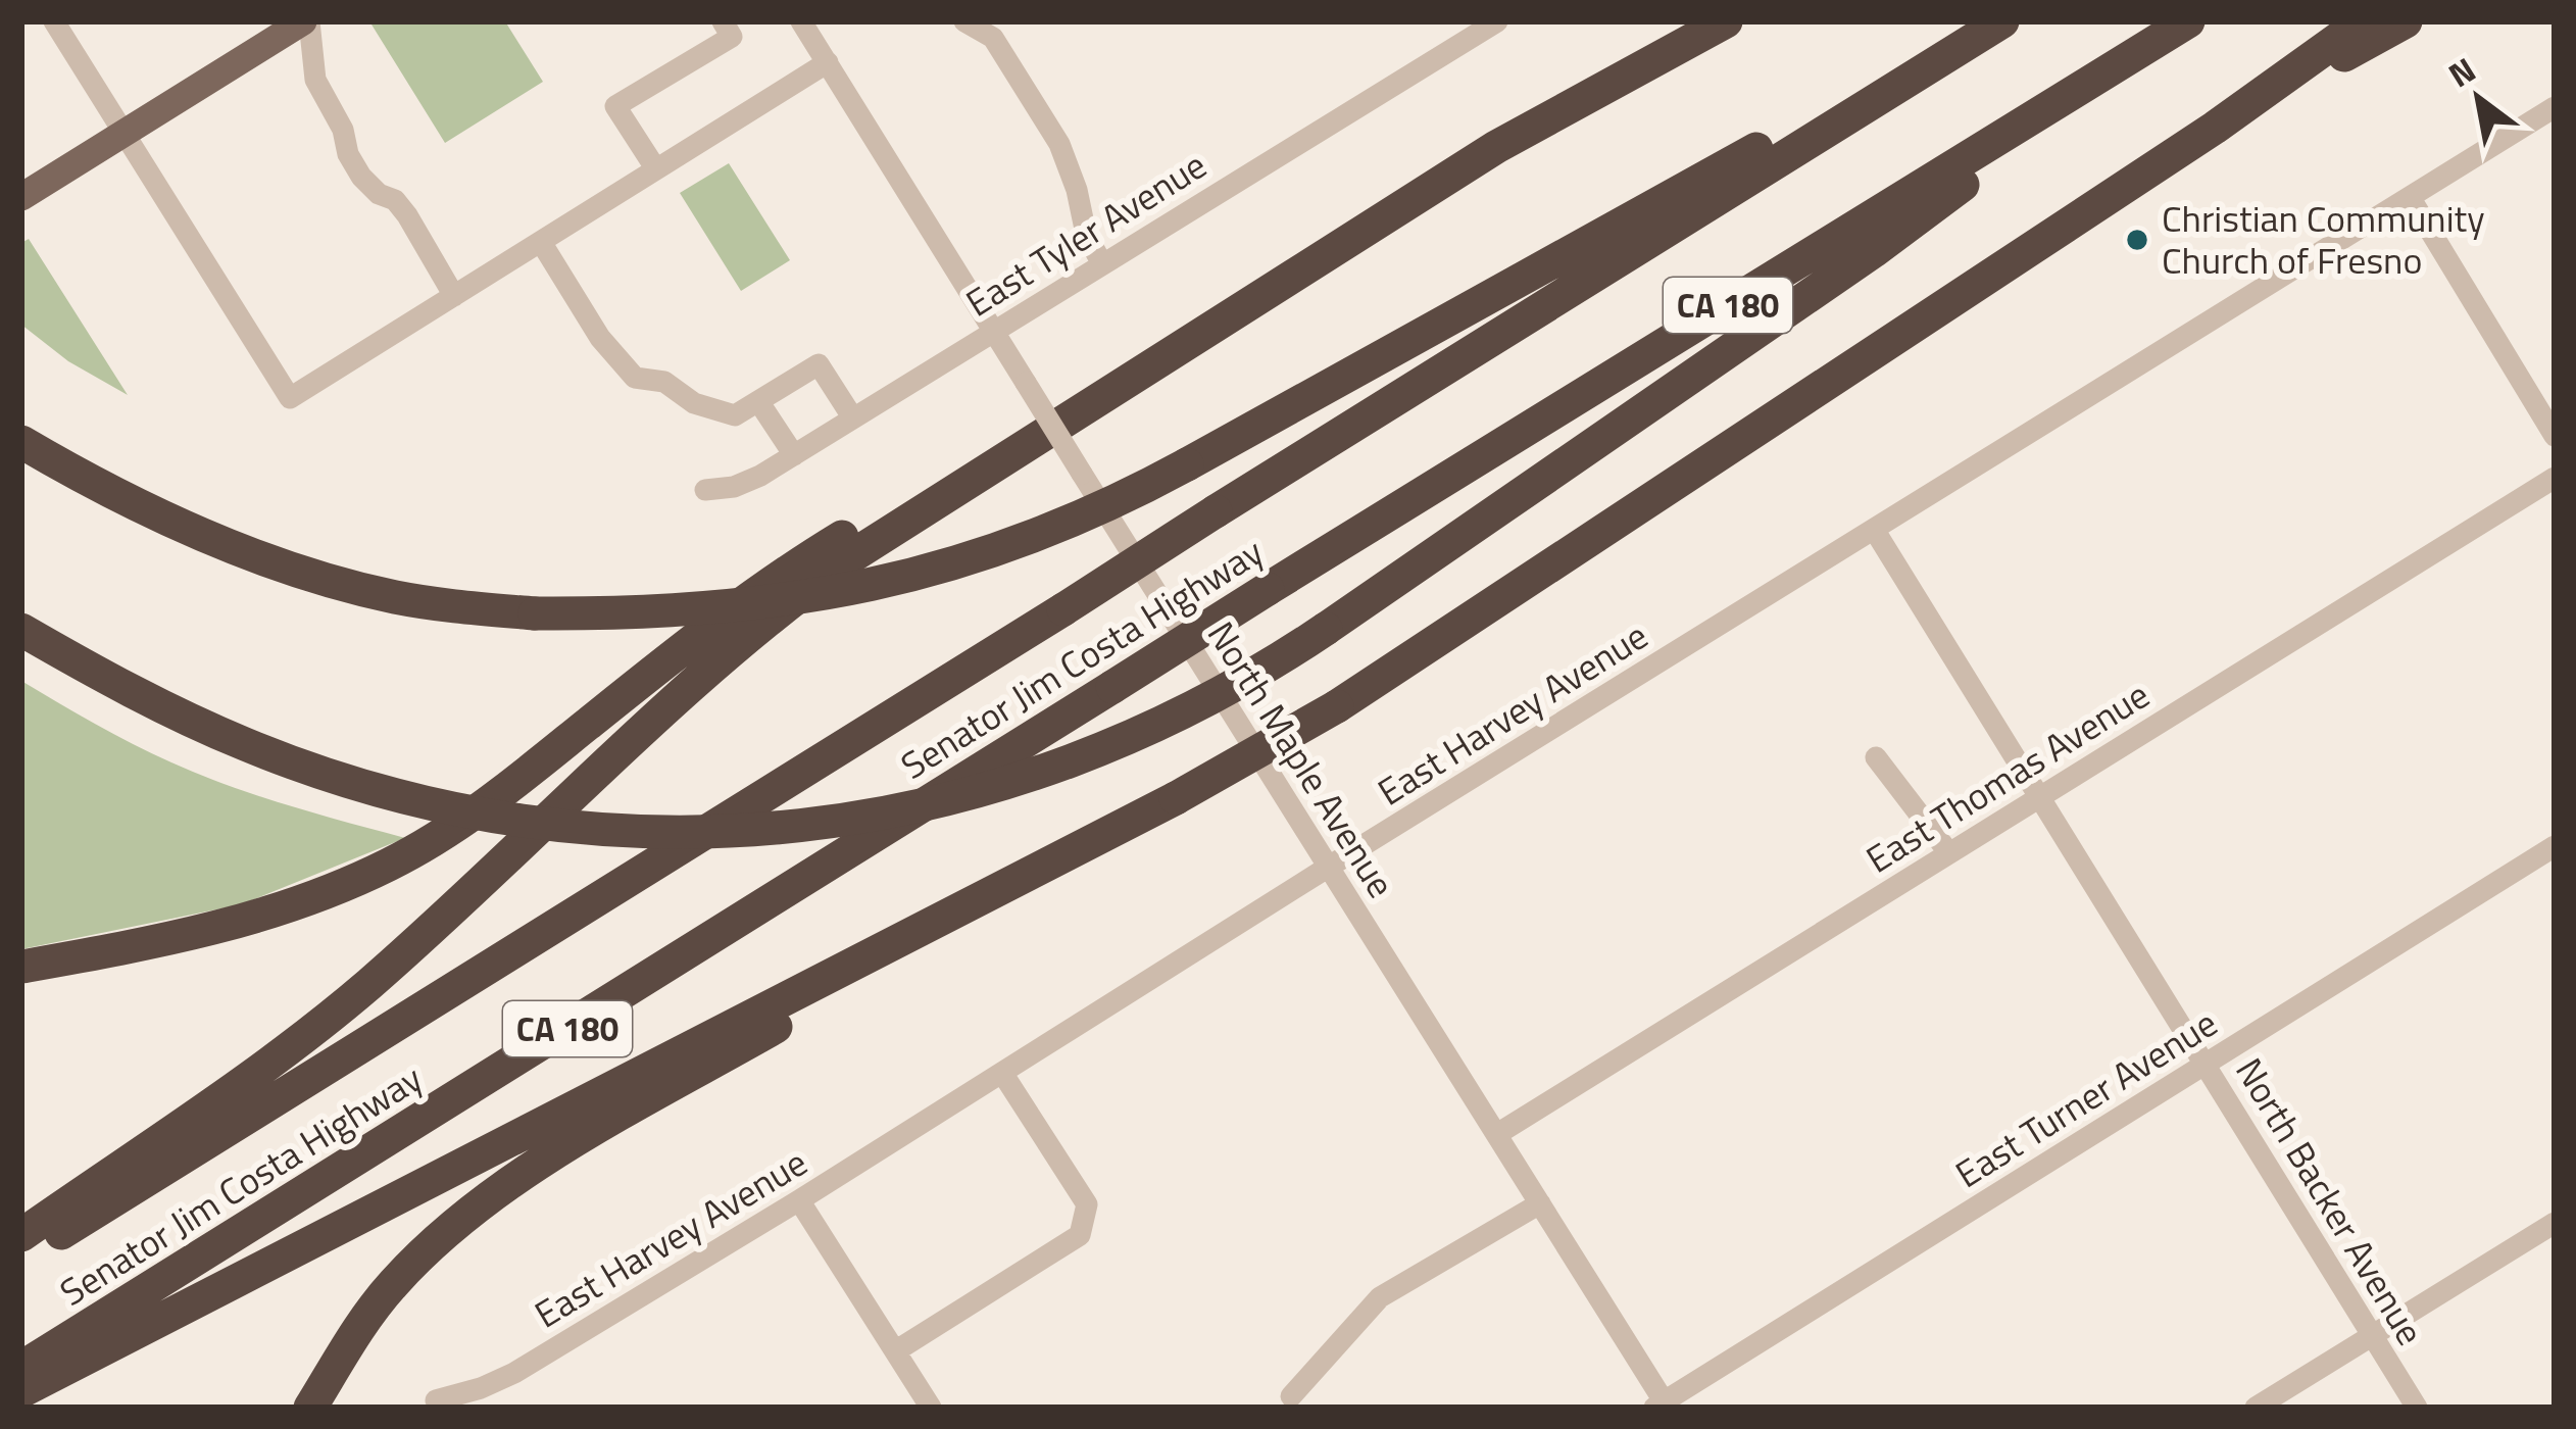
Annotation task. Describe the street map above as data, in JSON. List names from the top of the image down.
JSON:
{
  "streets": {
    "highway": ["CA 180", "Senator Jim Costa Highway"],
    "street": [
      "East Tyler Avenue",
      "East Harvey Avenue",
      "North Maple Avenue",
      "East Thomas Avenue",
      "East Turner Avenue",
      "North Backer Avenue"
    ]
  },
  "crossings": [
    ["East Tyler Avenue", "North Maple Avenue"],
    ["East Harvey Avenue", "North Maple Avenue"],
    ["East Harvey Avenue", "North Backer Avenue"],
    ["North Maple Avenue", "East Thomas Avenue"],
    ["North Maple Avenue", "East Turner Avenue"],
    ["East Thomas Avenue", "North Backer Avenue"],
    ["East Turner Avenue", "North Backer Avenue"]
  ],
  "places": ["Christian Community Church of Fresno"],
  "north": "top left"
}
